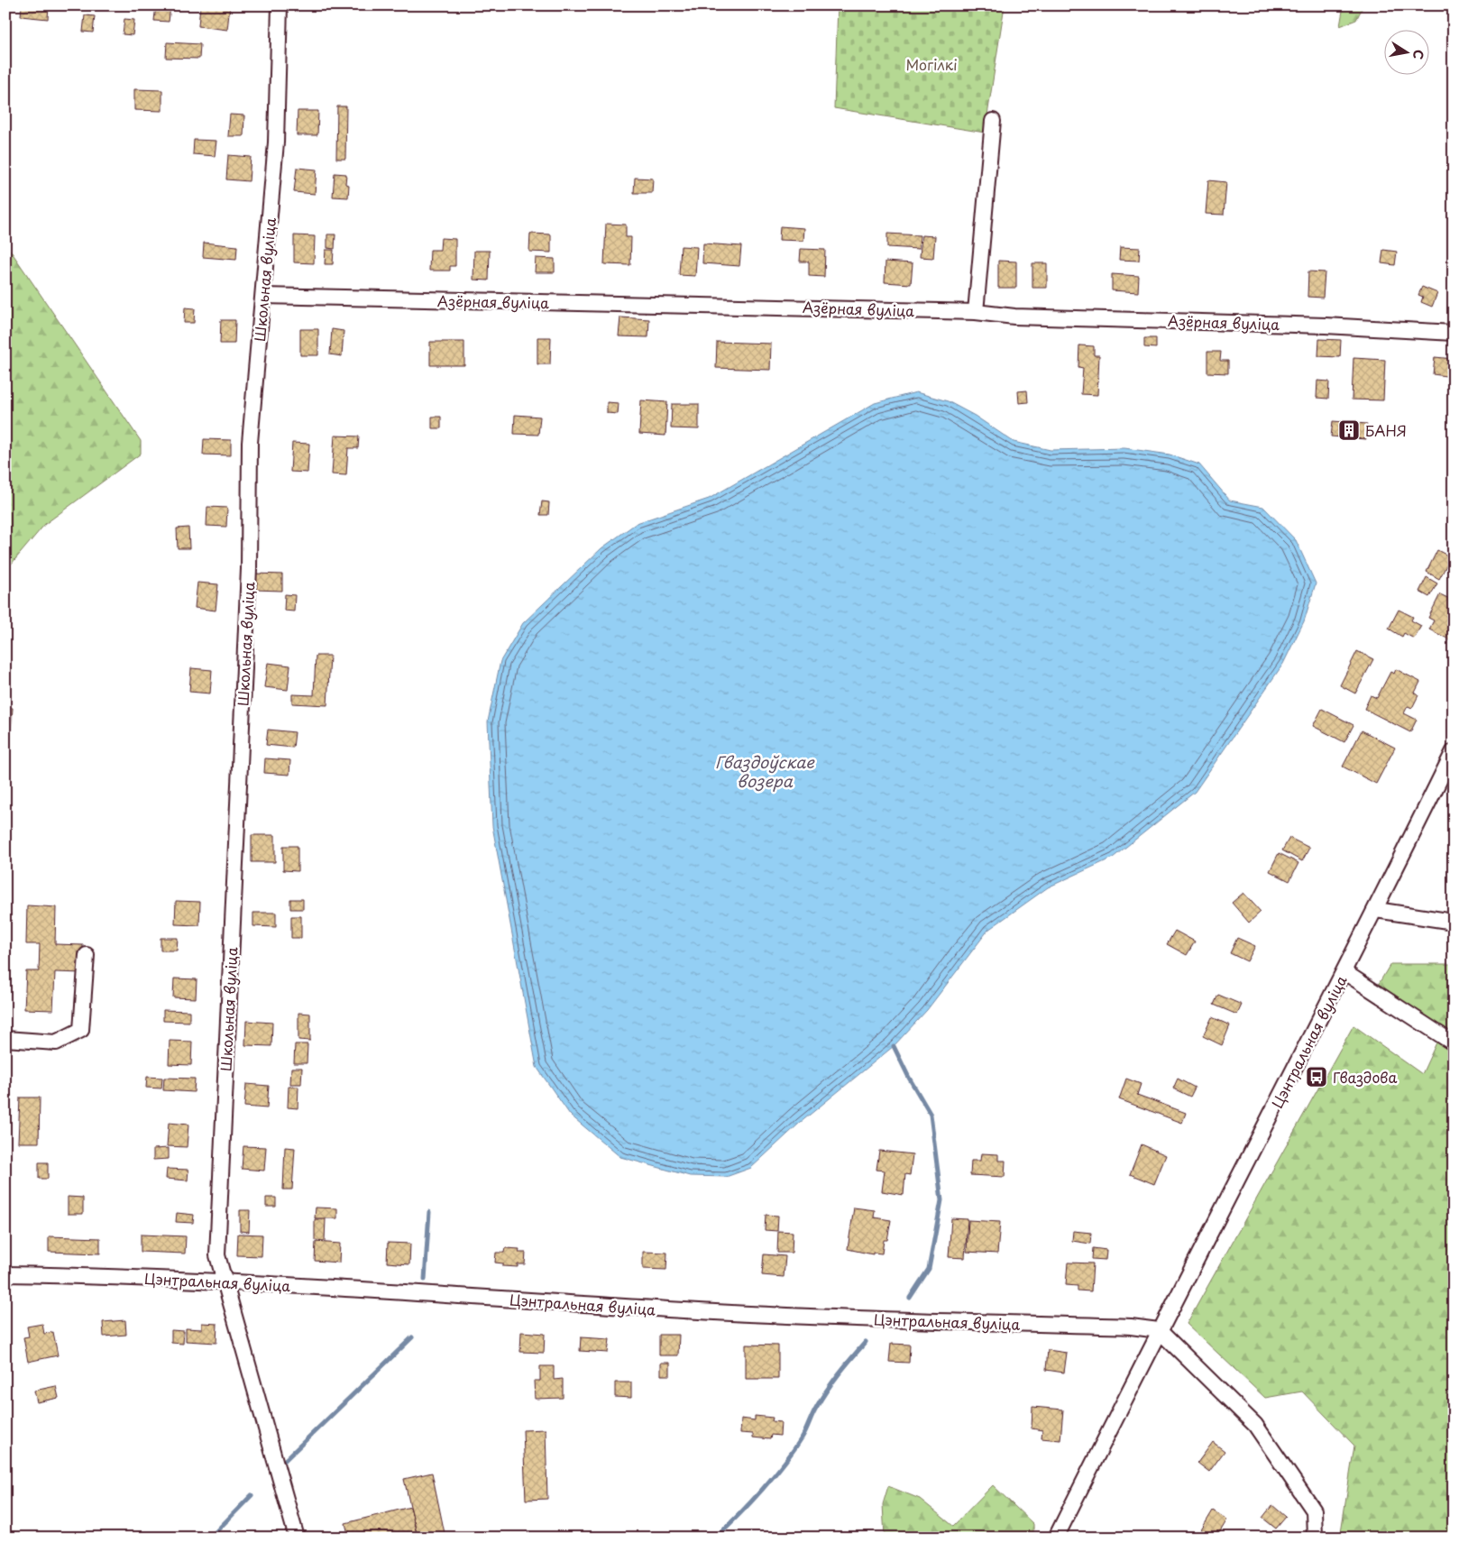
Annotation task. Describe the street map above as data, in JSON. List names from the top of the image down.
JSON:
{
  "streets": {
    "street": ["Школьная вуліца", "Азёрная вуліца", "Цэнтральная вуліца"]
  },
  "crossings": [
    ["Школьная вуліца", "Азёрная вуліца"],
    ["Школьная вуліца", "Цэнтральная вуліца"]
  ],
  "water": ["Гваздоўскае возера"],
  "parks": ["Могілкі"],
  "places": {
    "building": ["БАНЯ"],
    "bus stop": ["Гваздова"]
  },
  "north": "right"
}
